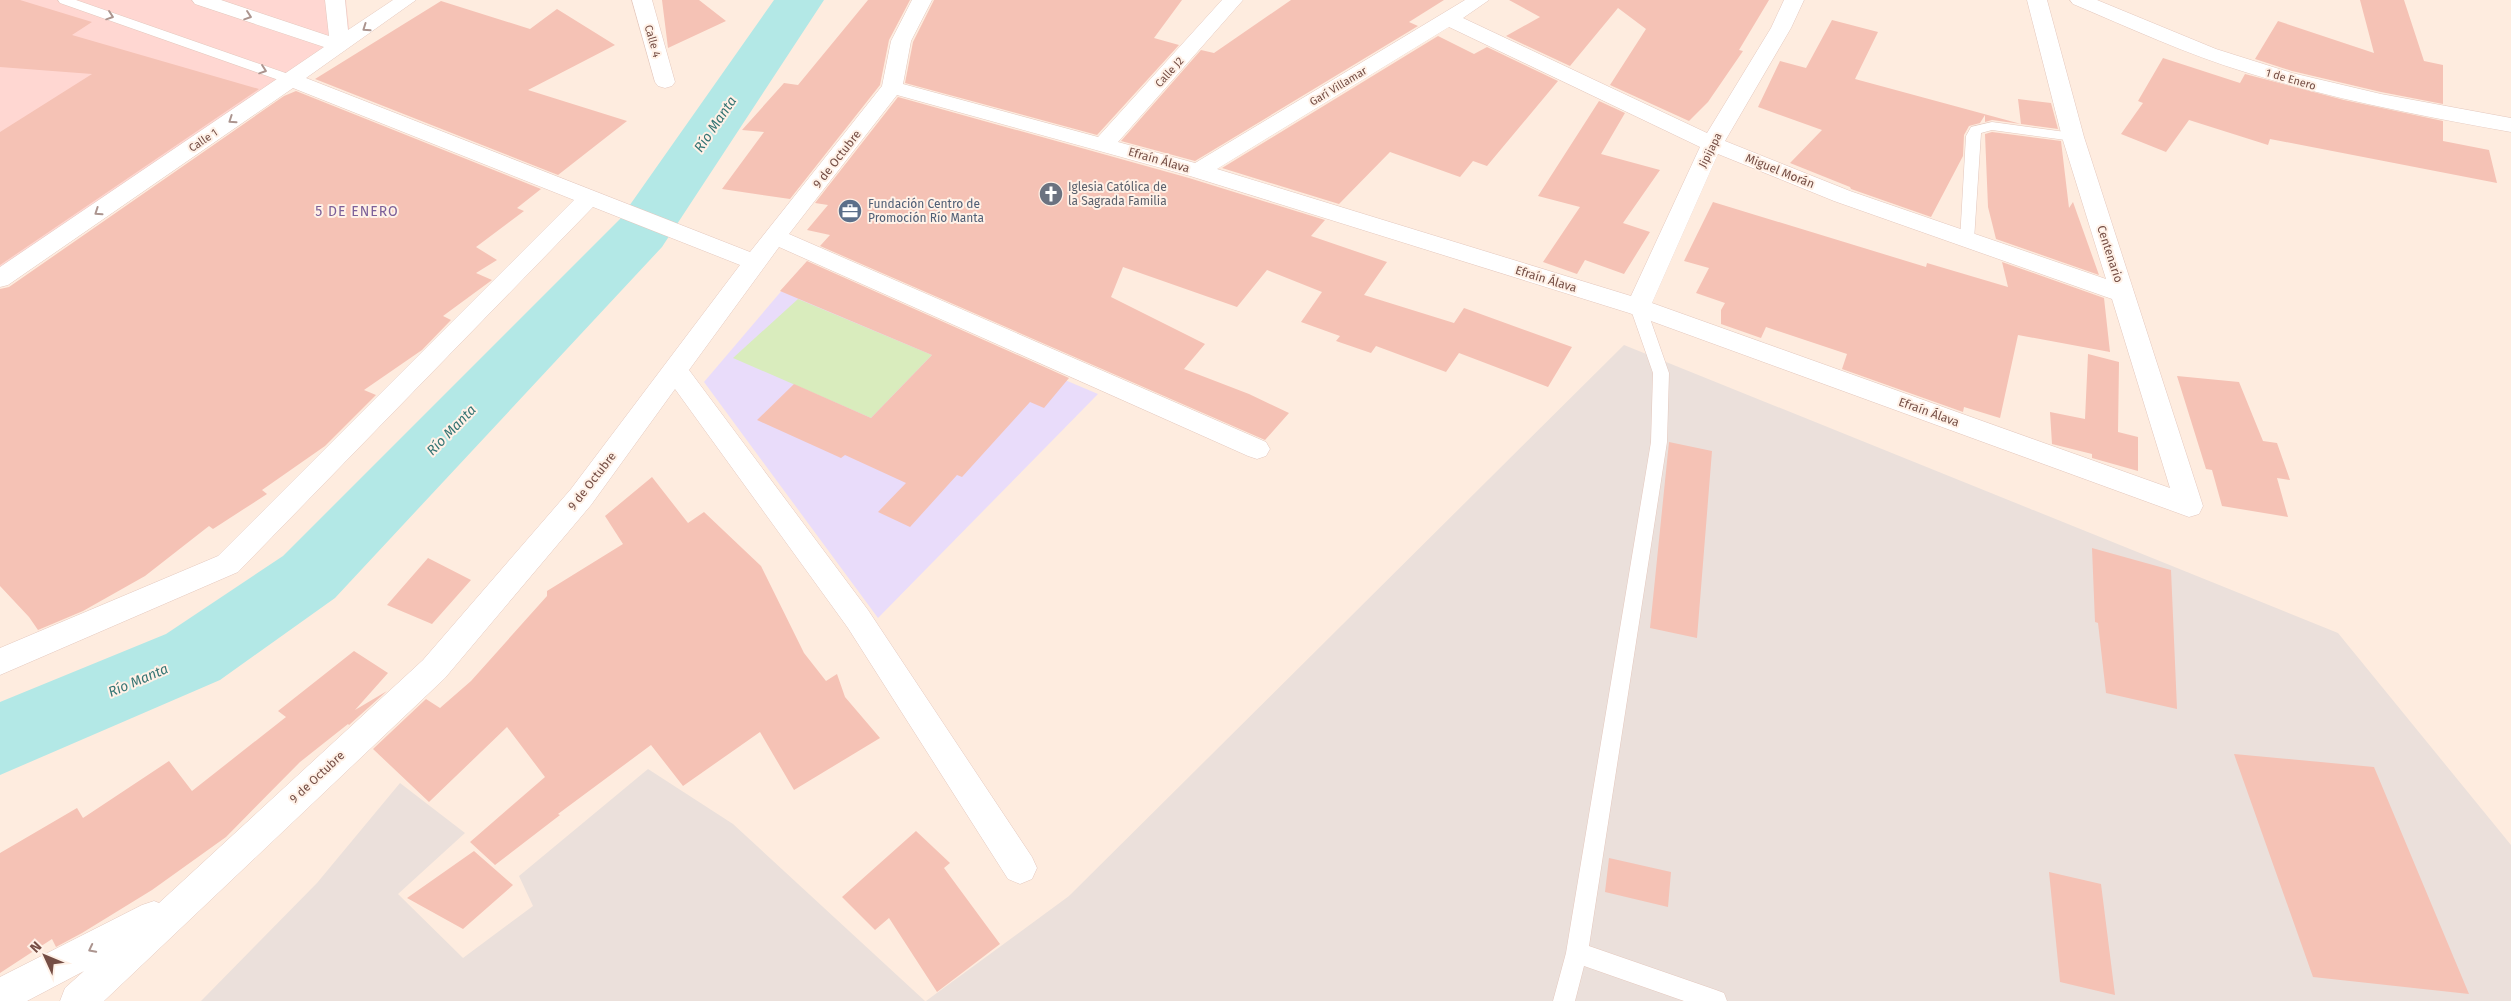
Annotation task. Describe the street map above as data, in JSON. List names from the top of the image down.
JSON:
{
  "streets": {
    "street": [
      "Calle 4",
      "Calle J2",
      "1 de Enero",
      "Garí Villamar",
      "Calle 1",
      "Jipijapa",
      "9 de Octubre",
      "Efraín Álava",
      "Miguel Morán",
      "Centenario"
    ]
  },
  "crossings": [
    ["Calle J2", "Efraín Álava"],
    ["Garí Villamar", "Efraín Álava"],
    ["Garí Villamar", "Miguel Morán"],
    ["Jipijapa", "Efraín Álava"],
    ["Jipijapa", "Miguel Morán"],
    ["9 de Octubre", "Efraín Álava"],
    ["Efraín Álava", "Centenario"],
    ["Miguel Morán", "Centenario"]
  ],
  "one_way": ["Calle 1"],
  "districts": ["5 DE ENERO"],
  "water": ["Río Manta"],
  "places": {
    "church": ["Iglesia Católica de la Sagrada Familia"],
    "office": ["Fundación Centro de Promoción Río Manta"]
  },
  "north": "top left"
}
